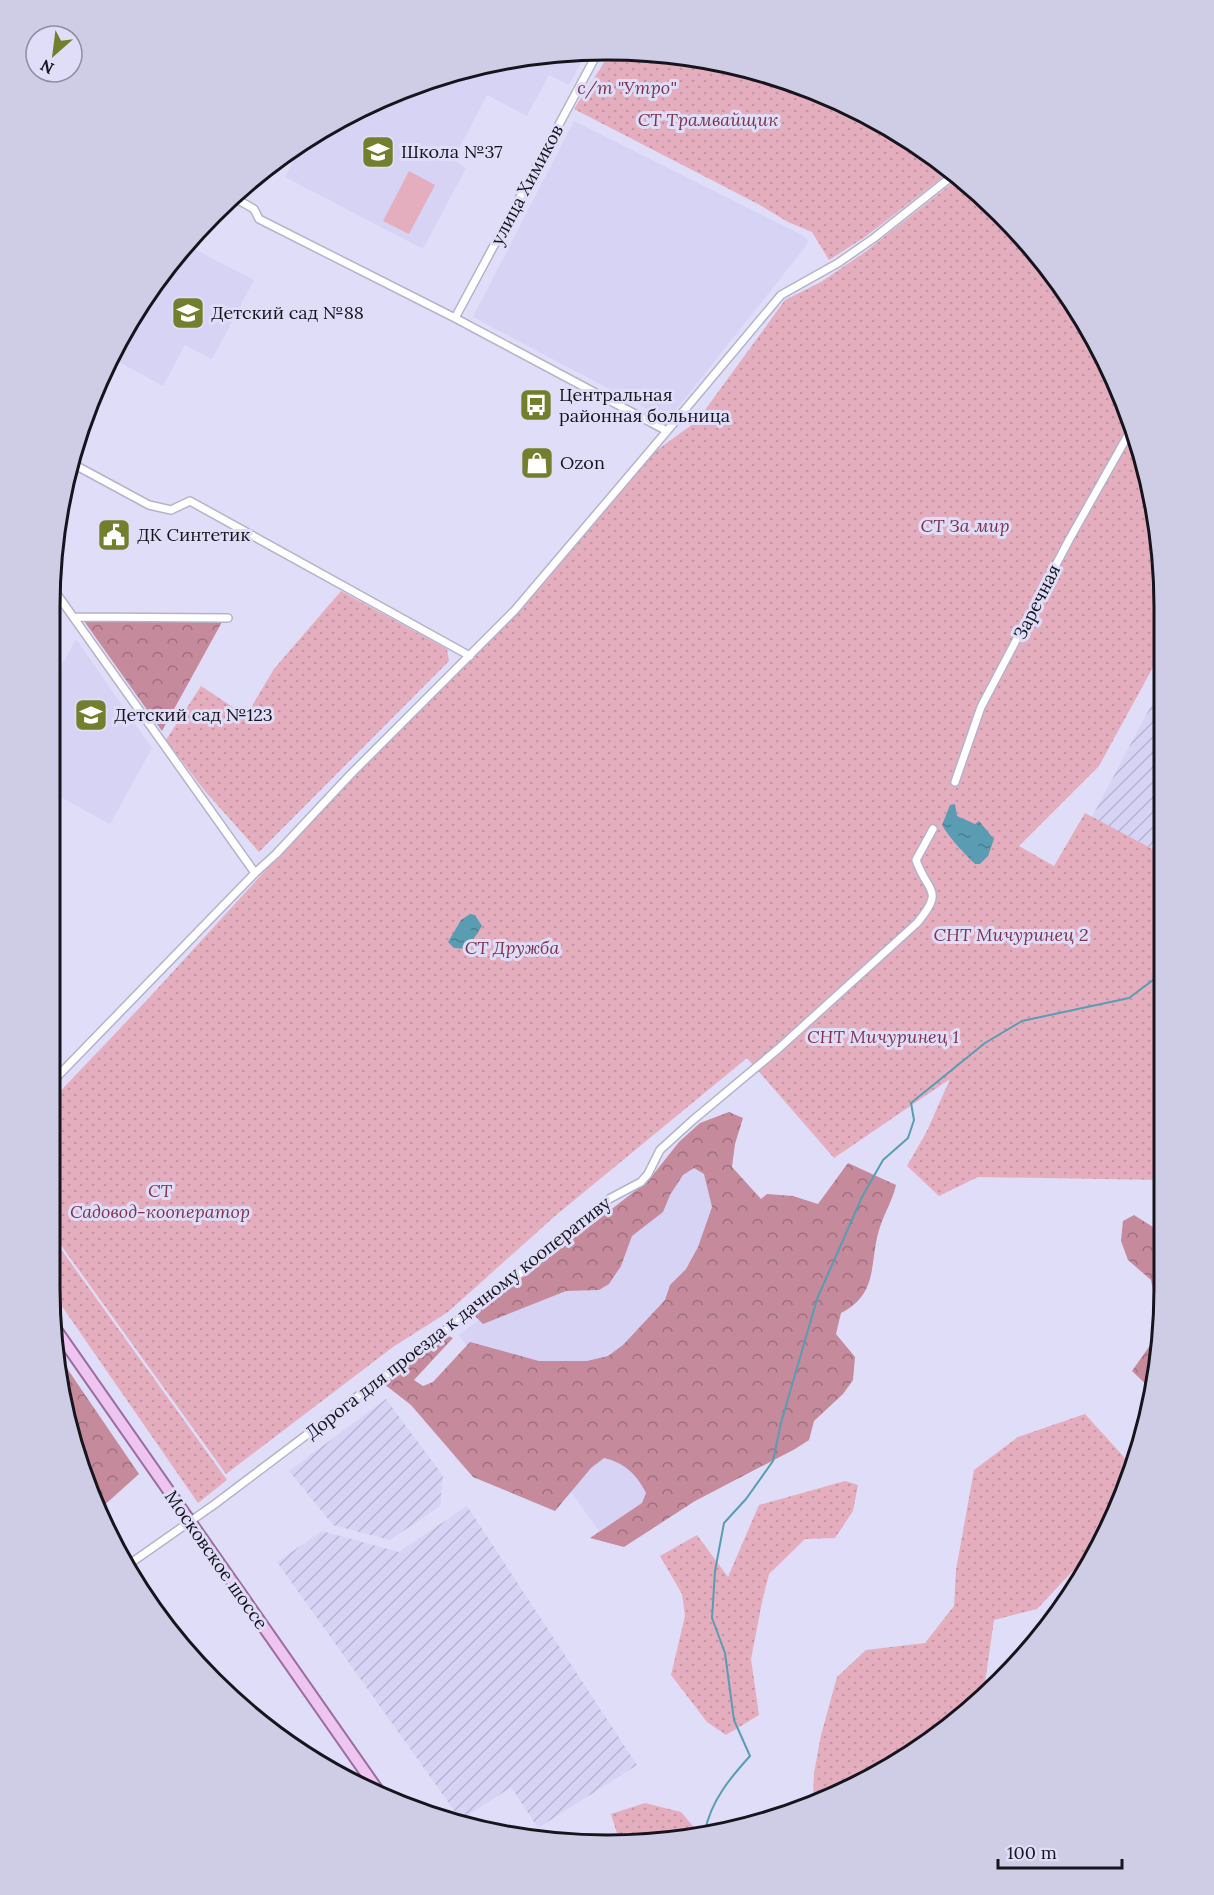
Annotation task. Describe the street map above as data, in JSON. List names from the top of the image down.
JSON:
{
  "streets": {
    "main road": ["Московское шоссе"],
    "street": ["улица Химиков", "Заречная", "Дорога для проезда к дачному кооперативу"]
  },
  "crossings": [
    ["Дорога для проезда к дачному кооперативу", "Московское шоссе"]
  ],
  "parks": [
    "с/т \"Утро\"",
    "СТ Трамвайщик",
    "СТ За мир",
    "СНТ Мичуринец 2",
    "СТ Дружба",
    "СНТ Мичуринец 1",
    "СТ Садовод-кооператор"
  ],
  "places": {
    "school or university": ["Школа №37", "Детский сад №88", "Детский сад №123"],
    "bus stop": ["Центральная районная больница"],
    "shop": ["Ozon"],
    "public building": ["ДК Синтетик"]
  },
  "scale_bar": "100 m",
  "north": "bottom left"
}
